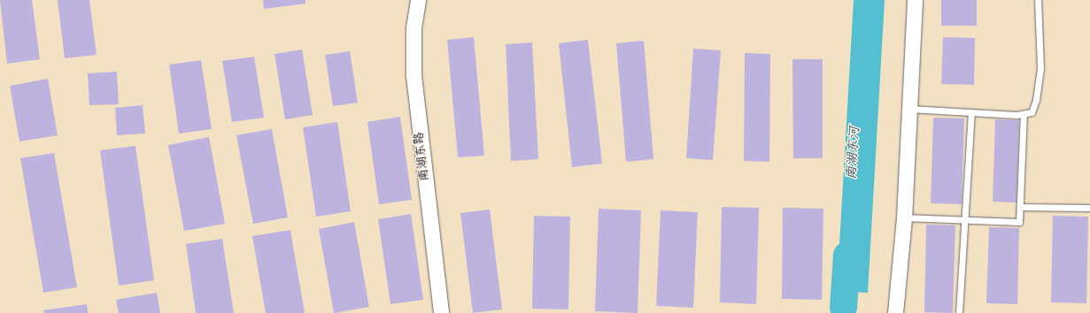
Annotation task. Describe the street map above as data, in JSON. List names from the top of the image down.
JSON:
{
  "streets": {
    "street": ["南湖东路"]
  },
  "water": ["南湖东河"]
}
